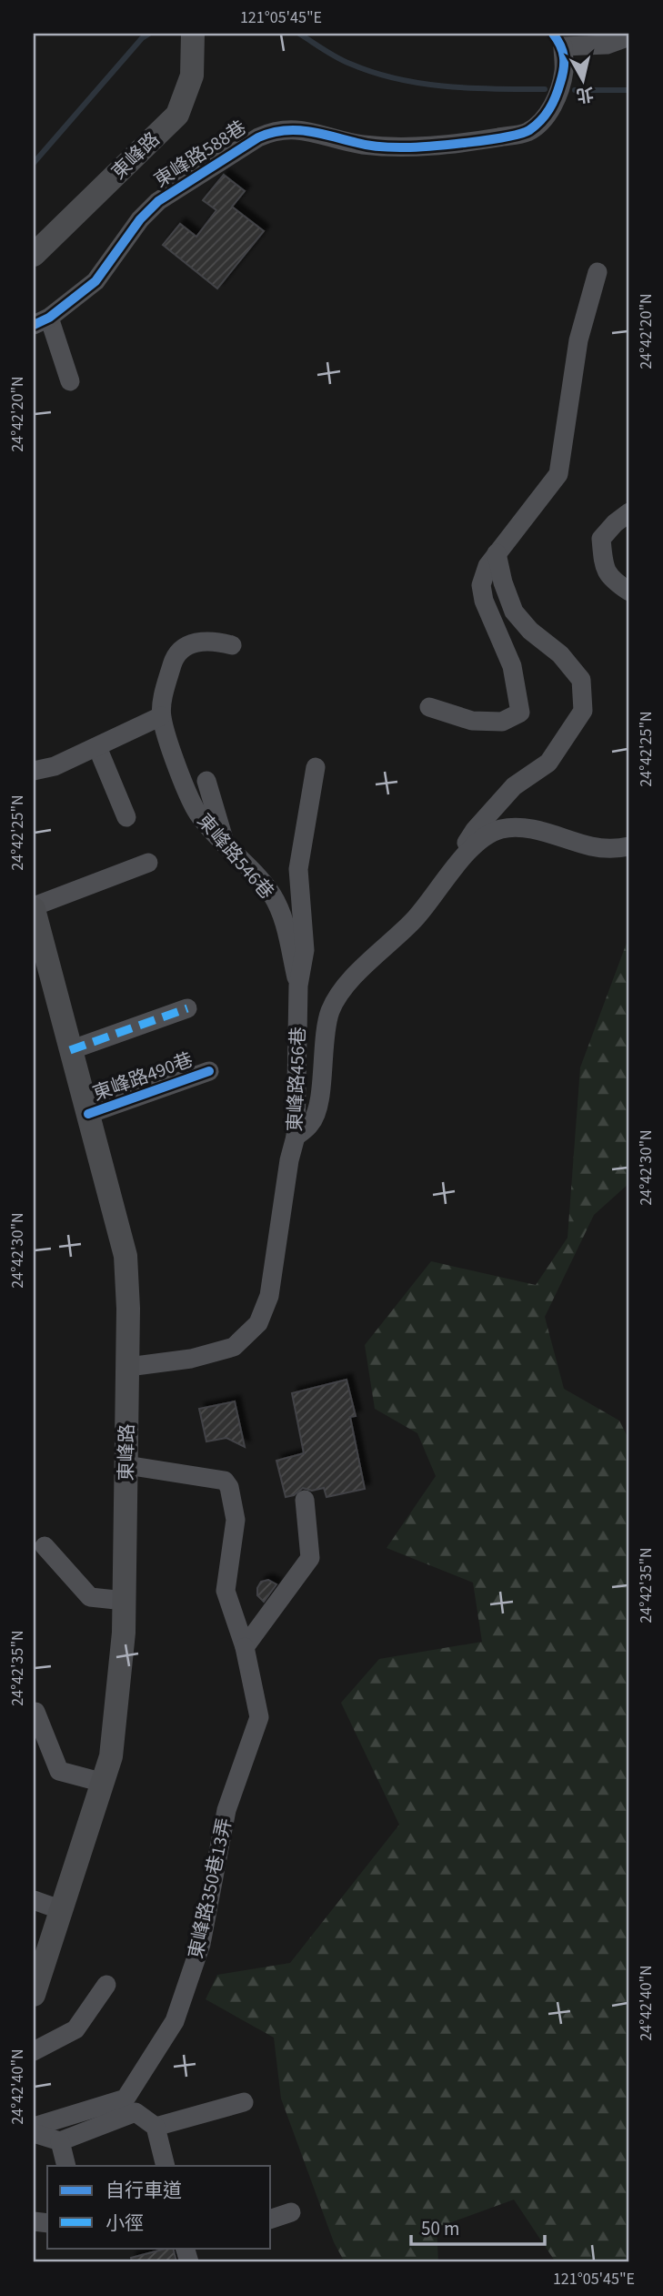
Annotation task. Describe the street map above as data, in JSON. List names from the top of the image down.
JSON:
{
  "streets": {
    "main road": ["東峰路"],
    "street": [
      "東峰路588巷",
      "東峰路546巷",
      "東峰路490巷",
      "東峰路456巷",
      "東峰路350巷13弄"
    ]
  },
  "crossings": [
    ["東峰路", "東峰路490巷"],
    ["東峰路", "東峰路456巷"],
    ["東峰路", "東峰路350巷13弄"],
    ["東峰路546巷", "東峰路456巷"]
  ],
  "legend": ["自行車道", "小徑"],
  "scale_bar": "50 m",
  "north": "bottom",
  "coordinates": [
    "121°05'45\"E",
    "24°42'20\"N",
    "24°42'25\"N",
    "24°42'30\"N",
    "24°42'35\"N",
    "24°42'40\"N"
  ]
}
